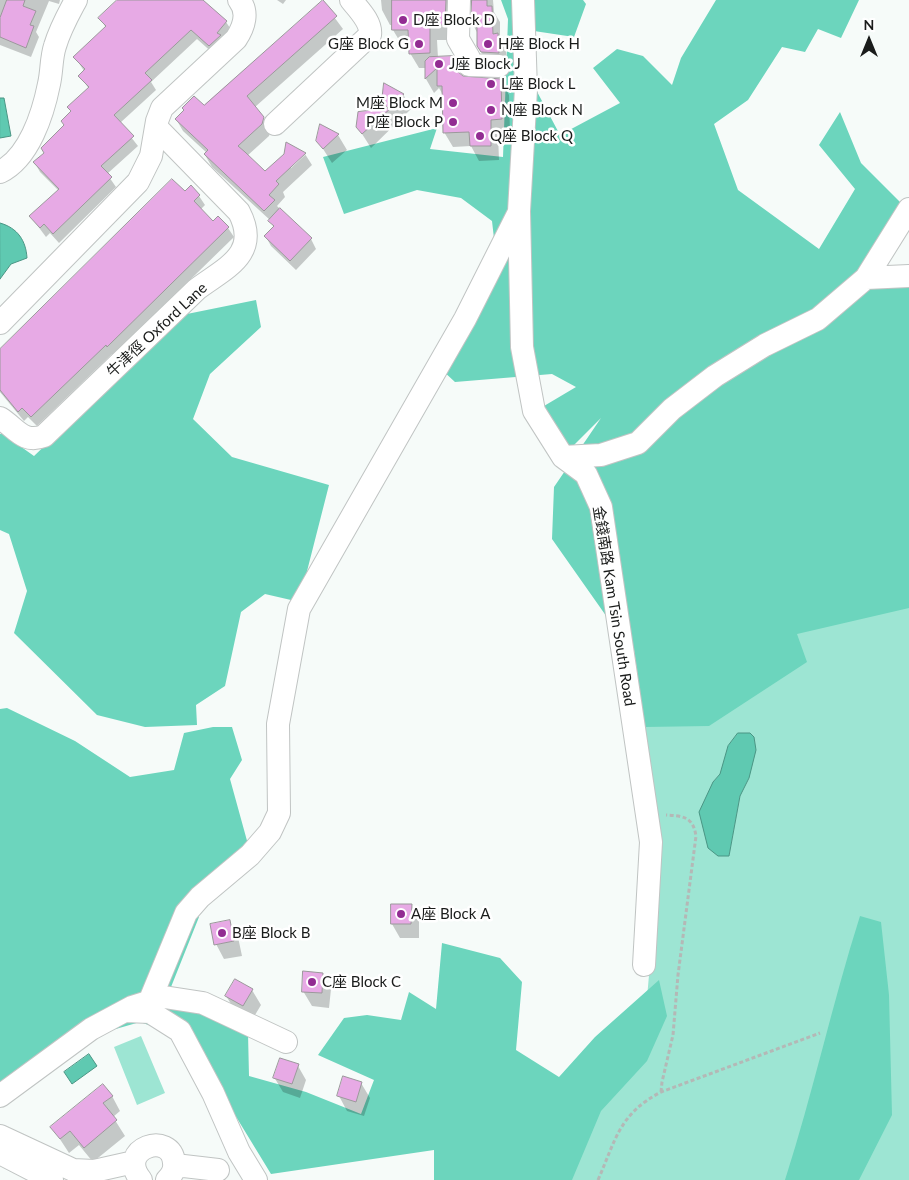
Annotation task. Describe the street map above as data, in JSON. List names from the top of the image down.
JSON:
{
  "streets": {
    "street": ["牛津徑 Oxford Lane", "金錢南路 Kam Tsin South Road"]
  },
  "places": [
    "D座 Block D",
    "G座 Block G",
    "H座 Block H",
    "J座 Block J",
    "L座 Block L",
    "M座 Block M",
    "N座 Block N",
    "P座 Block P",
    "Q座 Block Q",
    "A座 Block A",
    "B座 Block B",
    "C座 Block C"
  ],
  "north": "top"
}
